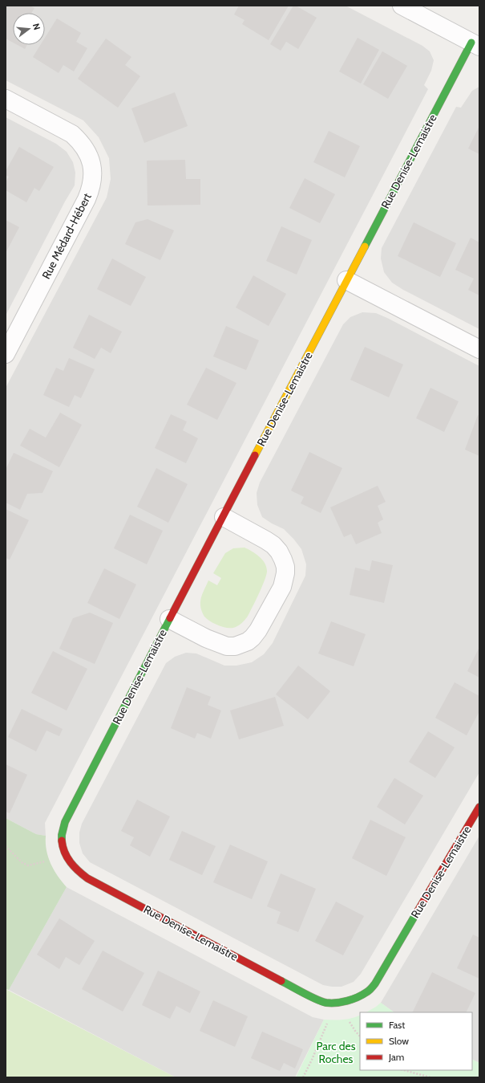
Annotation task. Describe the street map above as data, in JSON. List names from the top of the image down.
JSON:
{
  "streets": {
    "street": ["Rue Denise-Lemaistre", "Rue Médard-Hébert"]
  },
  "parks": ["Parc des Roches"],
  "legend": ["Fast", "Slow", "Jam"],
  "north": "right"
}
